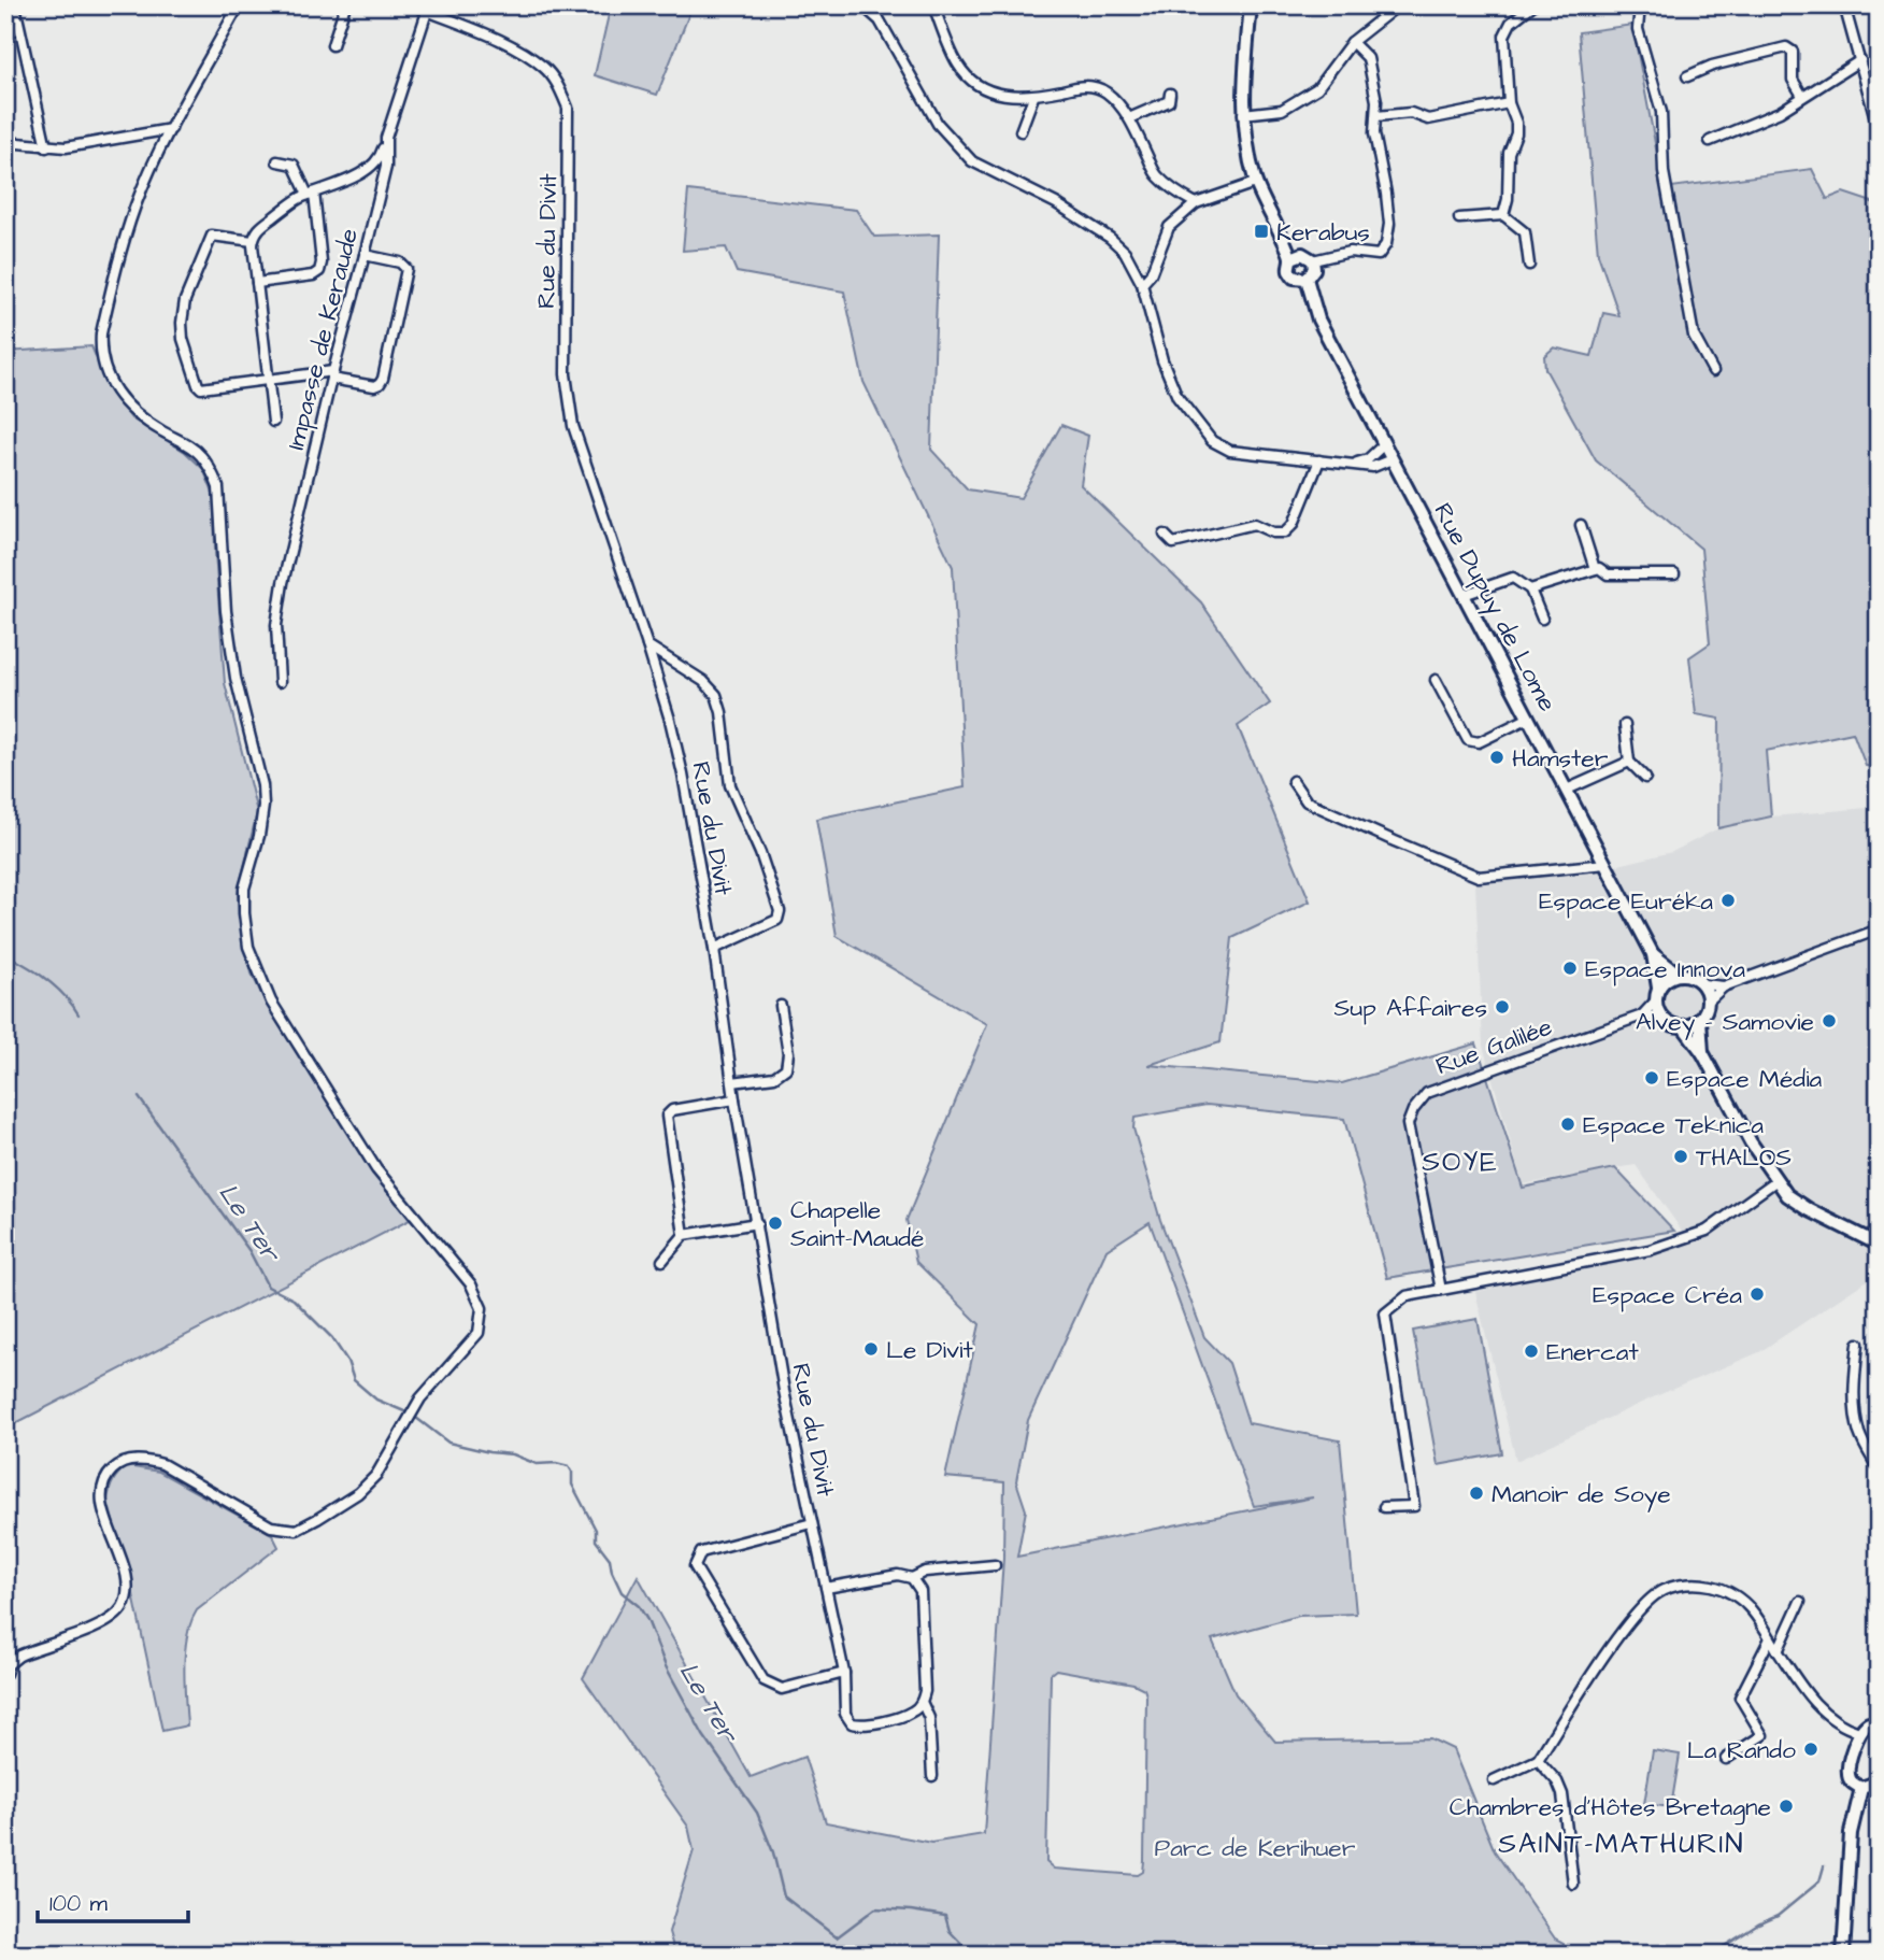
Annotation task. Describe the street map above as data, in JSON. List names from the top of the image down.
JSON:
{
  "streets": {
    "street": [
      "Rue du Divit",
      "Impasse de Keraude",
      "Rue Dupuy de Lome",
      "Rue Galilée"
    ]
  },
  "crossings": [
    ["Rue du Divit", "Impasse de Keraude"],
    ["Rue Dupuy de Lome", "Rue Galilée"]
  ],
  "districts": ["SOYE", "SAINT-MATHURIN"],
  "water": ["Le Ter"],
  "parks": ["Parc de Kerihuer"],
  "places": {
    "transit": ["Kerabus"],
    "other": [
      "Hamster",
      "Espace Euréka",
      "Espace Innova",
      "Sup Affaires",
      "Alvey - Samovie",
      "Espace Média",
      "Espace Teknica",
      "THALOS",
      "Chapelle Saint-Maudé",
      "Espace Créa",
      "Le Divit",
      "Enercat",
      "Manoir de Soye",
      "La Rando",
      "Chambres d'Hôtes Bretagne"
    ]
  },
  "scale_bar": "100 m"
}
